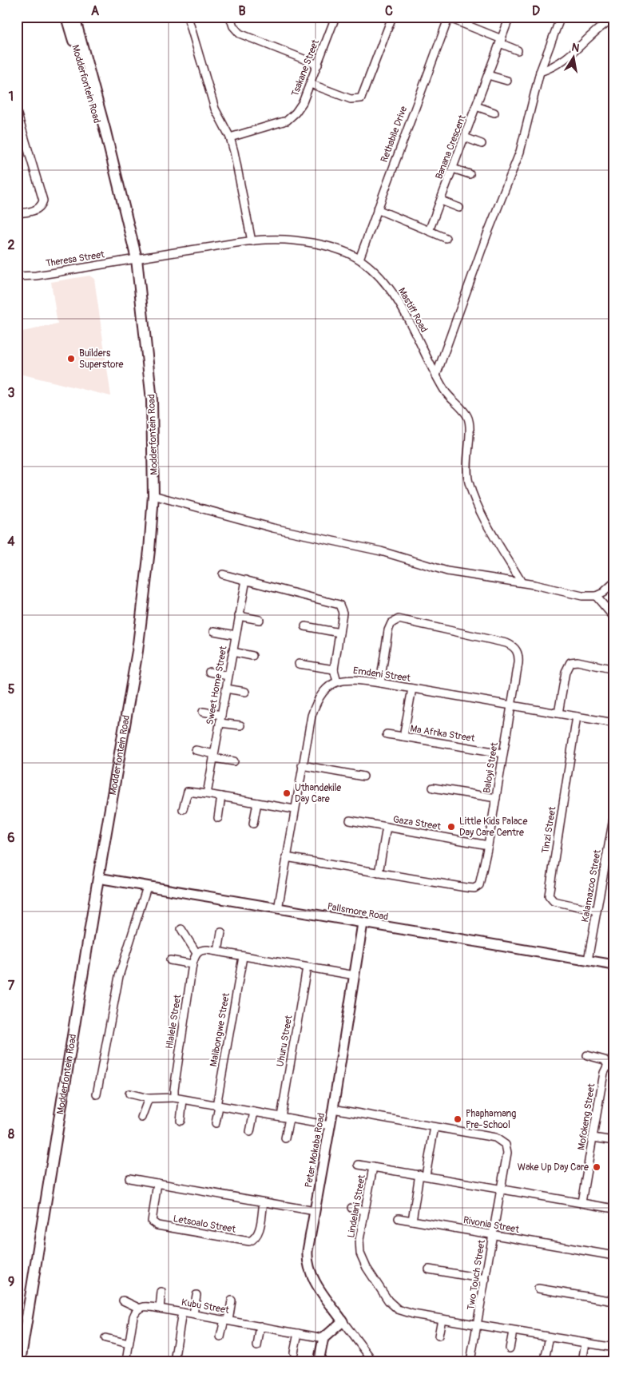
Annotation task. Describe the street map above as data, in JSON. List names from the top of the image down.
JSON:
{
  "streets": {
    "main road": ["Modderfontein Road"],
    "street": [
      "Tsakane Street",
      "Rethabile Drive",
      "Banana Crescent",
      "Theresa Street",
      "Mastiff Road",
      "Emdeni Street",
      "Sweet Home Street",
      "Ma Afrika Street",
      "Baloyi Street",
      "Gaza Street",
      "Tinzi Street",
      "Kalamazoo Street",
      "Pallsmore Road",
      "Hlalele Street",
      "Malibongwe Street",
      "Uhuru Street",
      "Mofokeng Street",
      "Peter Mokaba Road",
      "Lindelani Street",
      "Letsoalo Street",
      "Rivonia Street",
      "Two Touch Street",
      "Kubu Street"
    ]
  },
  "crossings": [
    ["Modderfontein Road", "Theresa Street"],
    ["Modderfontein Road", "Mastiff Road"],
    ["Modderfontein Road", "Pallsmore Road"],
    ["Rethabile Drive", "Mastiff Road"],
    ["Theresa Street", "Mastiff Road"],
    ["Emdeni Street", "Ma Afrika Street"],
    ["Emdeni Street", "Baloyi Street"],
    ["Emdeni Street", "Tinzi Street"],
    ["Ma Afrika Street", "Baloyi Street"],
    ["Baloyi Street", "Gaza Street"],
    ["Tinzi Street", "Kalamazoo Street"],
    ["Kalamazoo Street", "Pallsmore Road"],
    ["Pallsmore Road", "Peter Mokaba Road"],
    ["Mofokeng Street", "Lindelani Street"],
    ["Lindelani Street", "Two Touch Street"],
    ["Rivonia Street", "Two Touch Street"]
  ],
  "places": [
    "Builders Superstore",
    "Uthandekile Day Care",
    "Little Kids Palace Day Care Centre",
    "Phaphamang Pre-School",
    "Wake Up Day Care"
  ],
  "north": "top",
  "grid": {
    "columns": [
      "A",
      "B",
      "C",
      "D"
    ],
    "rows": [
      "1",
      "2",
      "3",
      "4",
      "5",
      "6",
      "7",
      "8",
      "9"
    ]
  }
}
